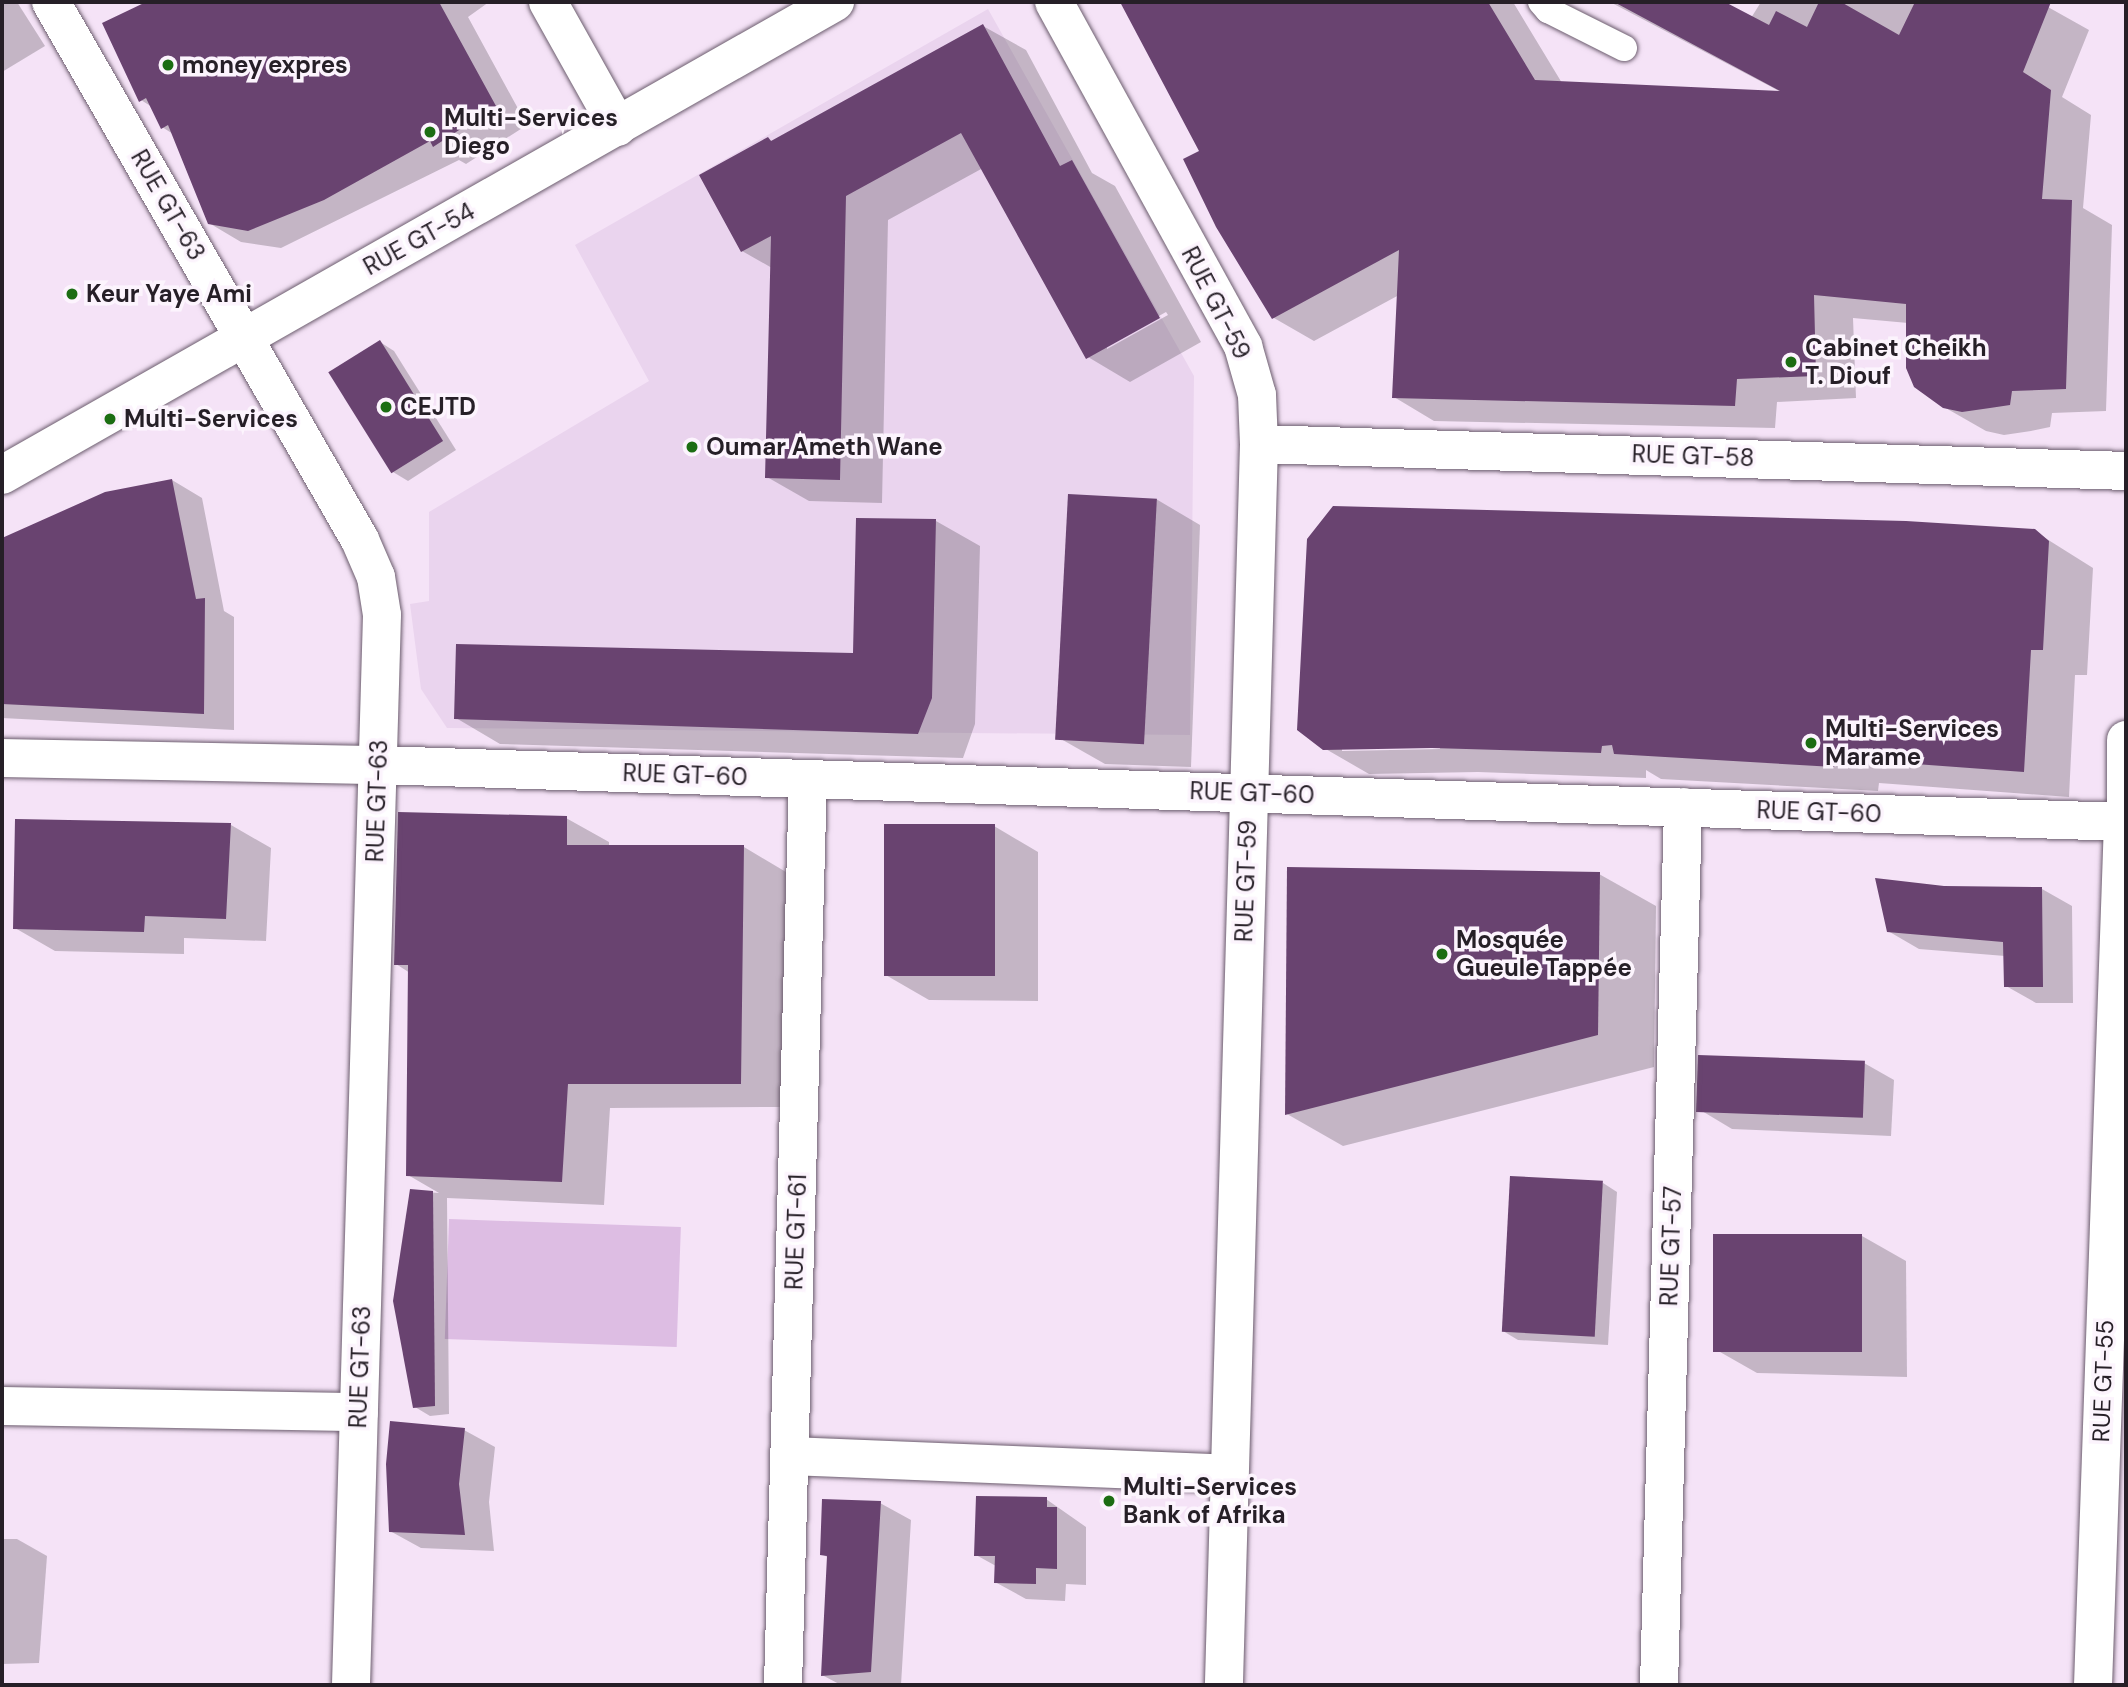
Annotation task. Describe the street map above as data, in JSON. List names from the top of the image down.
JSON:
{
  "streets": {
    "street": [
      "RUE GT-63",
      "RUE GT-54",
      "RUE GT-59",
      "RUE GT-58",
      "RUE GT-60",
      "RUE GT-61",
      "RUE GT-57",
      "RUE GT-55"
    ]
  },
  "crossings": [
    ["RUE GT-63", "RUE GT-54"],
    ["RUE GT-63", "RUE GT-60"],
    ["RUE GT-59", "RUE GT-58"],
    ["RUE GT-59", "RUE GT-60"],
    ["RUE GT-60", "RUE GT-61"],
    ["RUE GT-60", "RUE GT-57"],
    ["RUE GT-60", "RUE GT-55"]
  ],
  "places": [
    "money expres",
    "Multi-Services Diego",
    "Keur Yaye Ami",
    "Cabinet Cheikh T. Diouf",
    "CEJTD",
    "Multi-Services",
    "Oumar Ameth Wane",
    "Multi-Services Marame",
    "Mosquée Gueule Tappée",
    "Multi-Services Bank of Afrika"
  ]
}
